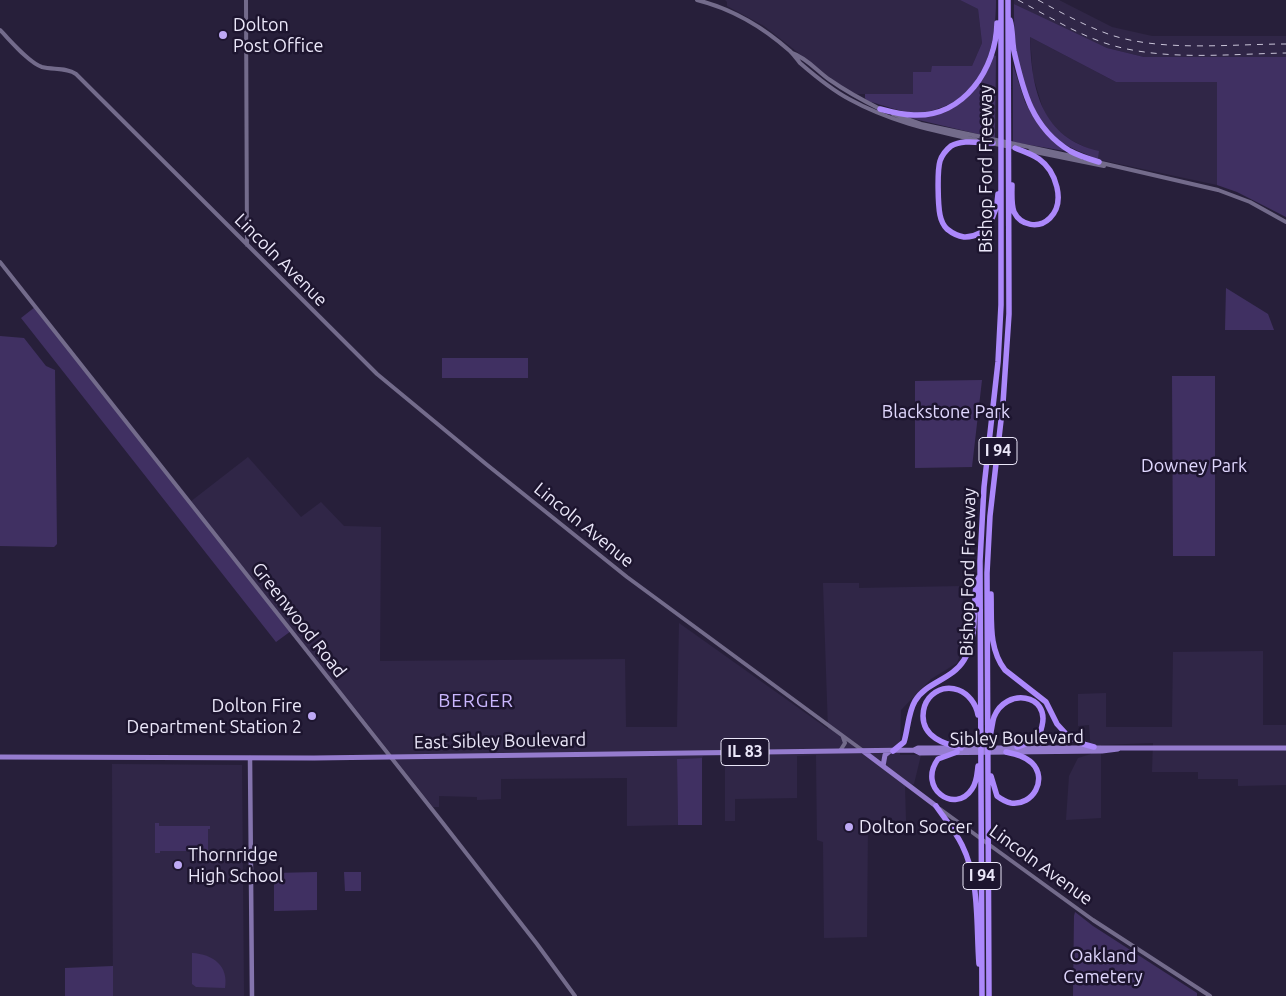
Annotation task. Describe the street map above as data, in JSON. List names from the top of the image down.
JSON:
{
  "streets": {
    "highway": ["Bishop Ford Freeway", "I 94"],
    "main road": [
      "Lincoln Avenue",
      "Sibley Boulevard",
      "East Sibley Boulevard",
      "IL 83"
    ],
    "street": ["Greenwood Road"]
  },
  "crossings": [
    ["Lincoln Avenue", "East Sibley Boulevard"],
    ["Greenwood Road", "East Sibley Boulevard"],
    ["Sibley Boulevard", "East Sibley Boulevard"]
  ],
  "districts": ["BERGER"],
  "parks": ["Blackstone Park", "Downey Park", "Oakland Cemetery"],
  "places": [
    "Dolton Post Office",
    "Dolton Fire Department Station 2",
    "Dolton Soccer",
    "Thornridge High School"
  ]
}
